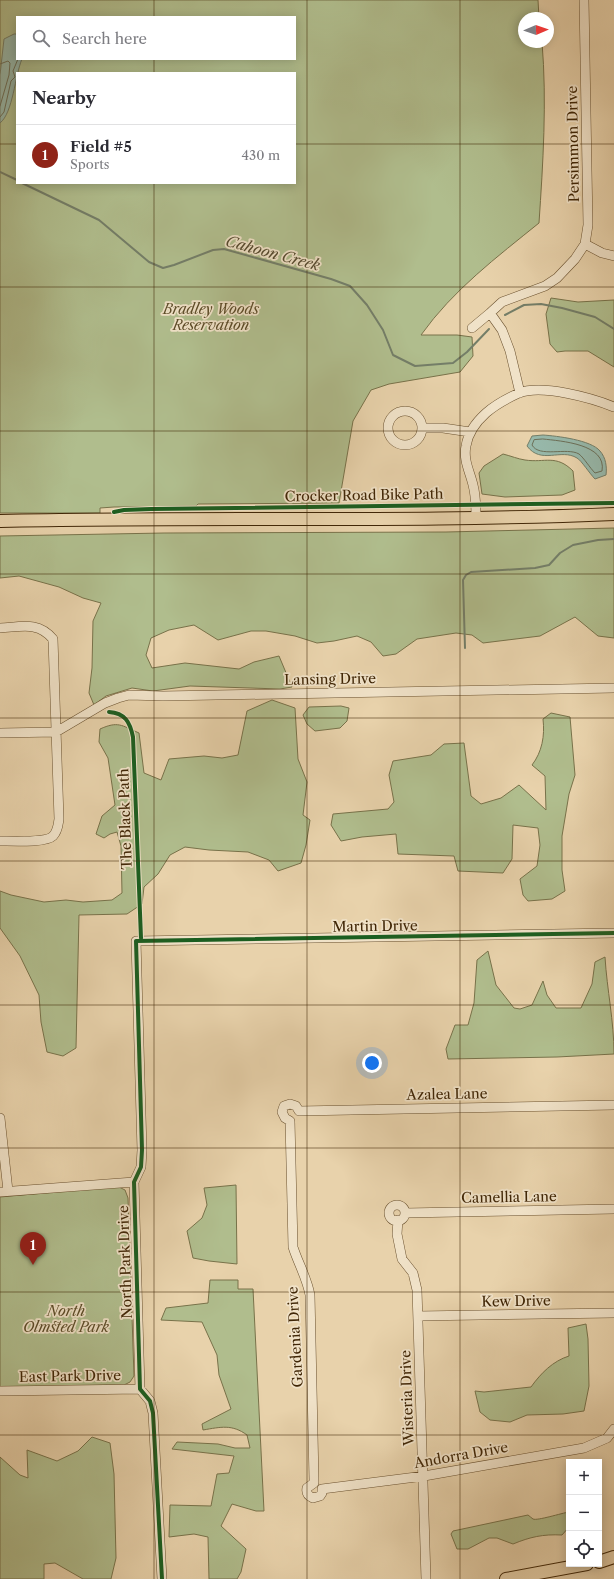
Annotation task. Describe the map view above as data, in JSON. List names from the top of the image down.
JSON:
{
  "streets": {
    "street": [
      "Persimmon Drive",
      "Lansing Drive",
      "Martin Drive",
      "Azalea Lane",
      "Camellia Lane",
      "North Park Drive",
      "Kew Drive",
      "Gardenia Drive",
      "East Park Drive",
      "Wisteria Drive",
      "Andorra Drive"
    ],
    "cycle path": ["Crocker Road Bike Path", "The Black Path"]
  },
  "crossings": [
    ["Martin Drive", "North Park Drive"],
    ["Azalea Lane", "Gardenia Drive"],
    ["Camellia Lane", "Wisteria Drive"],
    ["North Park Drive", "East Park Drive"],
    ["Kew Drive", "Wisteria Drive"],
    ["Gardenia Drive", "Andorra Drive"],
    ["Wisteria Drive", "Andorra Drive"]
  ],
  "water": ["Cahoon Creek"],
  "parks": ["Bradley Woods Reservation", "North Olmsted Park"],
  "north": "right",
  "page": {
    "search": "Search here",
    "heading": "Nearby",
    "list": [
      {
        "mark": "1",
        "name": "Field #5",
        "note": "Sports",
        "value": "430 m"
      }
    ],
    "pins": "1",
    "map_buttons": ["+", "−"]
  }
}
